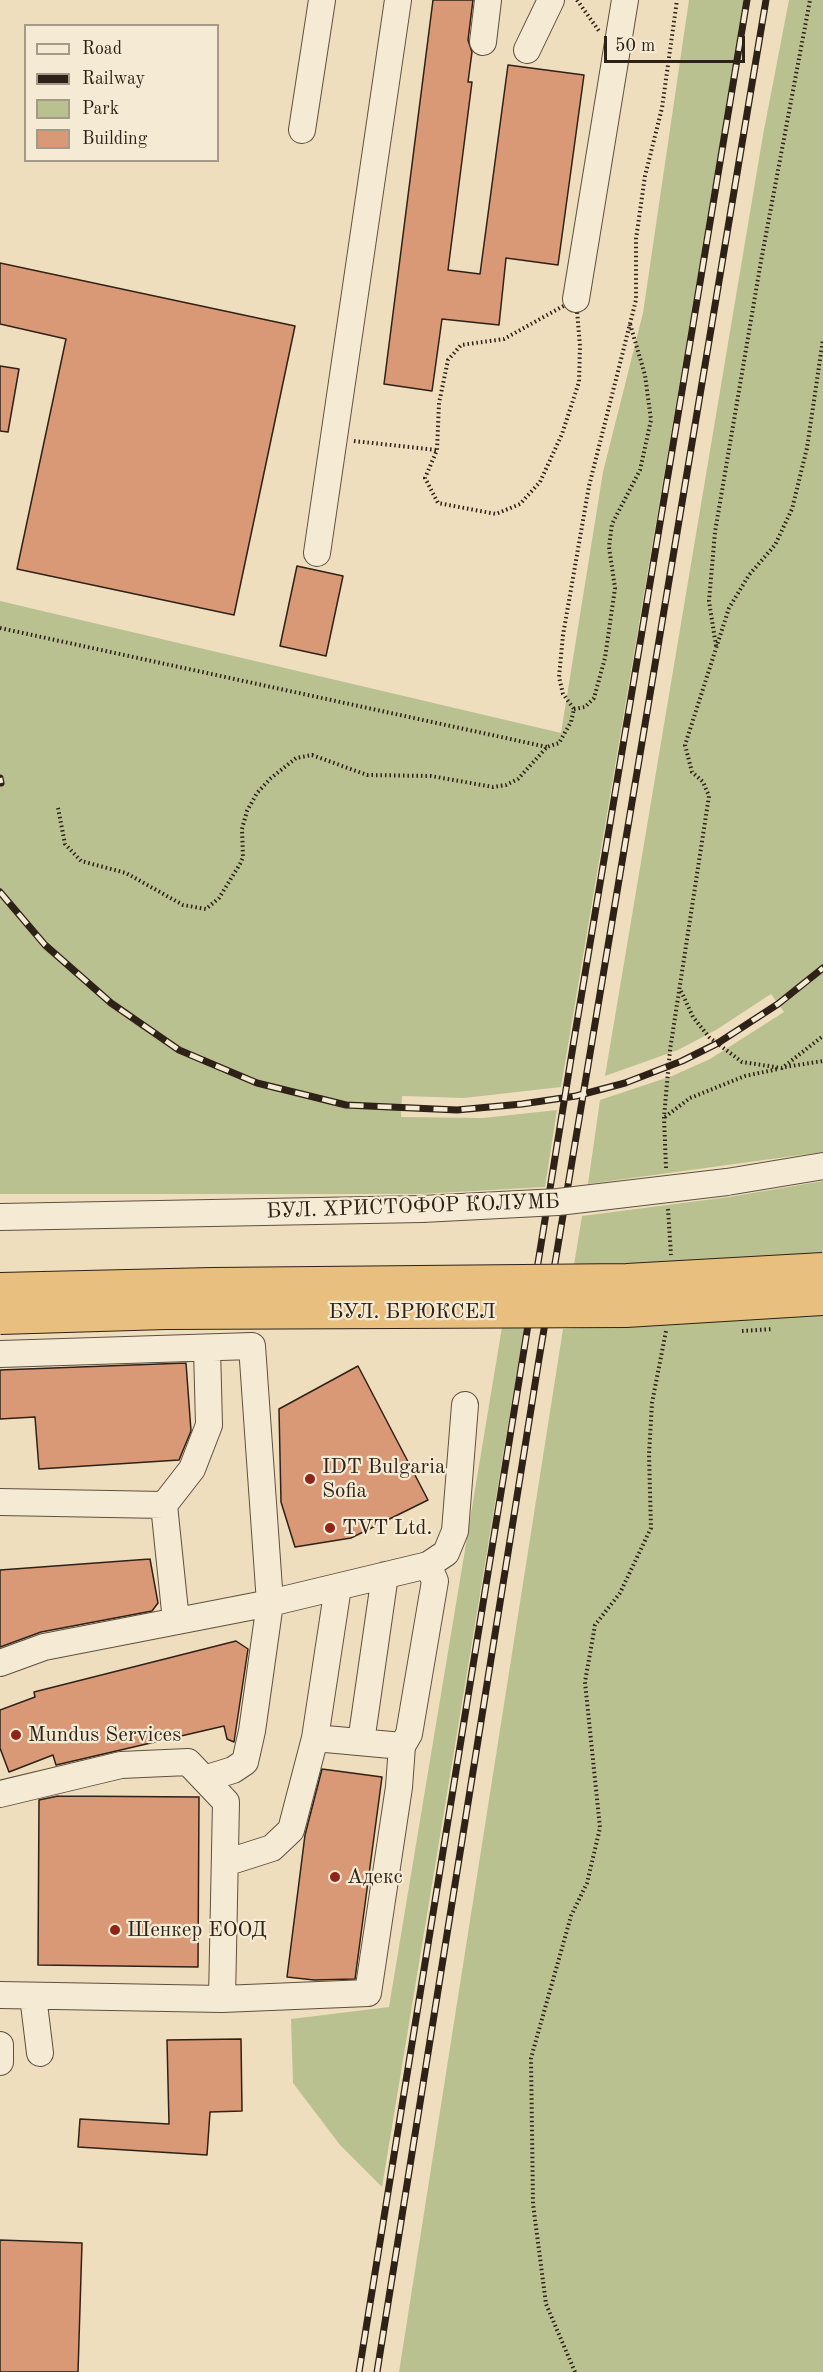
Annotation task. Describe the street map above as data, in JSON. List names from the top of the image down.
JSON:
{
  "streets": {
    "main road": ["БУЛ. БРЮКСЕЛ"],
    "street": ["БУЛ. ХРИСТОФОР КОЛУМБ"]
  },
  "places": [
    "IDT Bulgaria Sofia",
    "TVT Ltd.",
    "Mundus Services",
    "Адекс",
    "Шенкер ЕООД"
  ],
  "legend": [
    "Road",
    "Railway",
    "Park",
    "Building"
  ],
  "scale_bar": "50 m"
}
